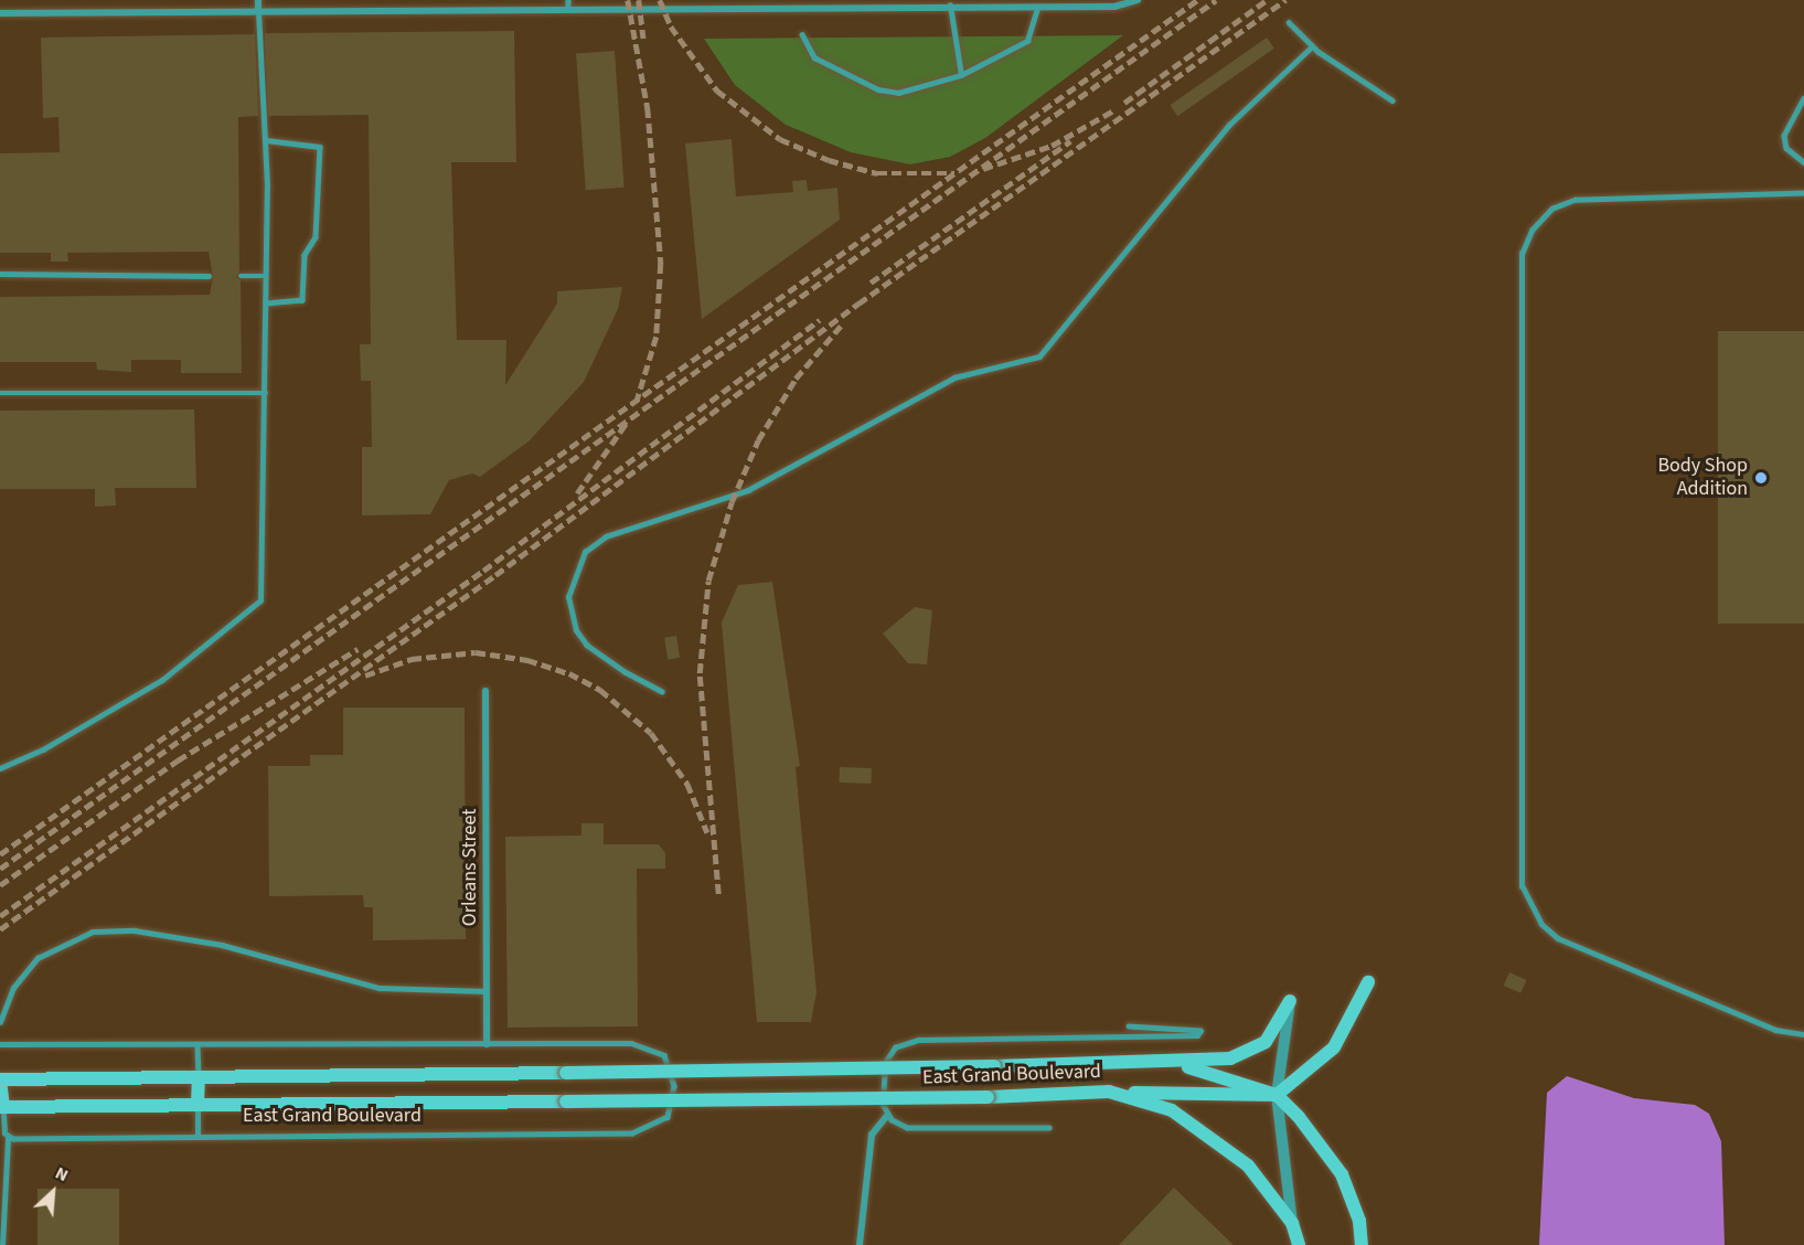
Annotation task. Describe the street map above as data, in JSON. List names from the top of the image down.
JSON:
{
  "streets": {
    "main road": ["East Grand Boulevard"],
    "street": ["Orleans Street"]
  },
  "crossings": [
    ["Orleans Street", "East Grand Boulevard"]
  ],
  "places": ["Body Shop Addition"],
  "north": "top right"
}
